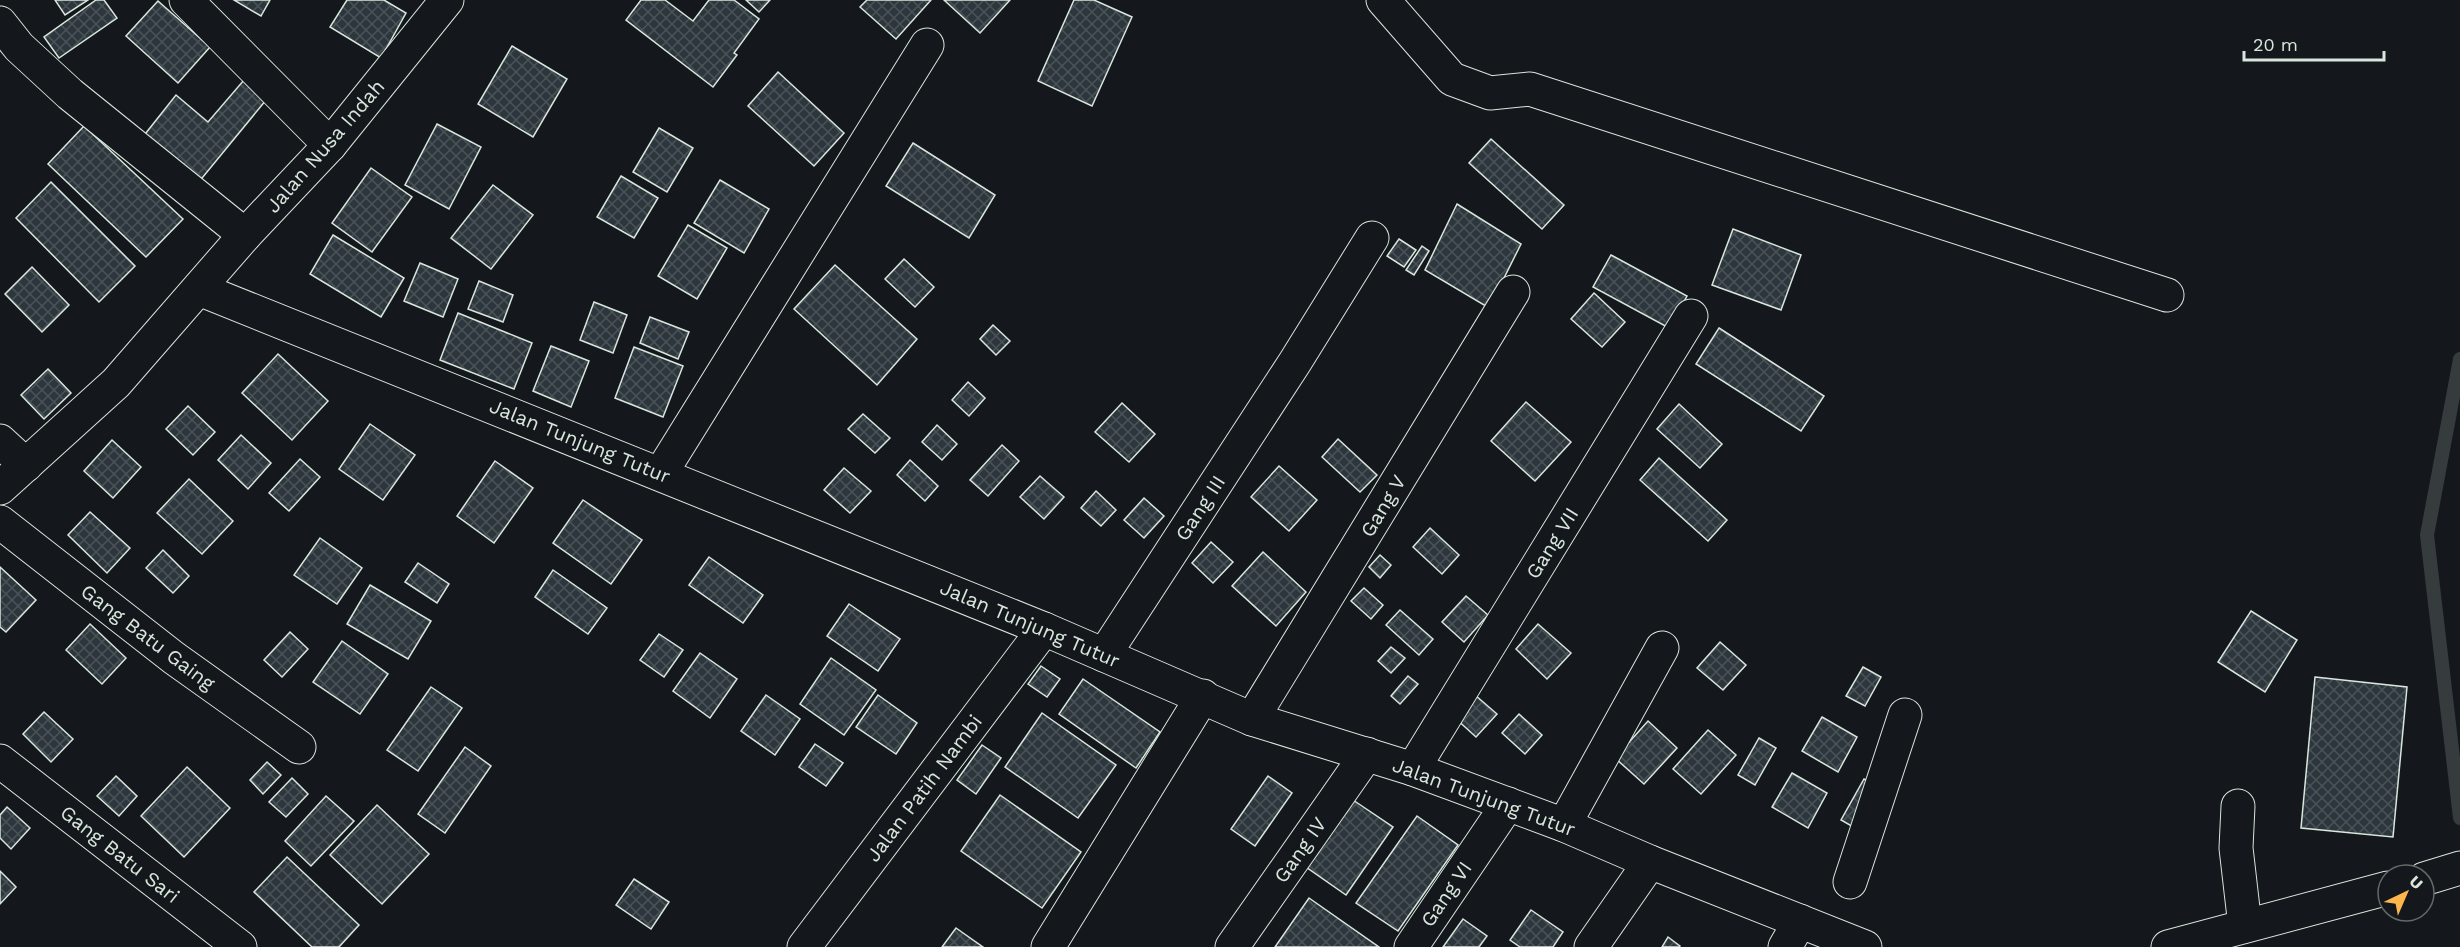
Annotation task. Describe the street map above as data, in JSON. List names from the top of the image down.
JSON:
{
  "streets": {
    "street": [
      "Jalan Nusa Indah",
      "Jalan Tunjung Tutur",
      "Gang V",
      "Gang III",
      "Gang VII",
      "Gang Batu Gaing",
      "Jalan Patih Nambi",
      "Gang IV",
      "Gang Batu Sari",
      "Gang VI"
    ]
  },
  "crossings": [
    ["Jalan Nusa Indah", "Jalan Tunjung Tutur"],
    ["Jalan Tunjung Tutur", "Gang V"],
    ["Jalan Tunjung Tutur", "Gang III"],
    ["Jalan Tunjung Tutur", "Gang VII"],
    ["Jalan Tunjung Tutur", "Jalan Patih Nambi"],
    ["Jalan Tunjung Tutur", "Gang IV"],
    ["Jalan Tunjung Tutur", "Gang VI"]
  ],
  "scale_bar": "20 m",
  "north": "top right"
}
